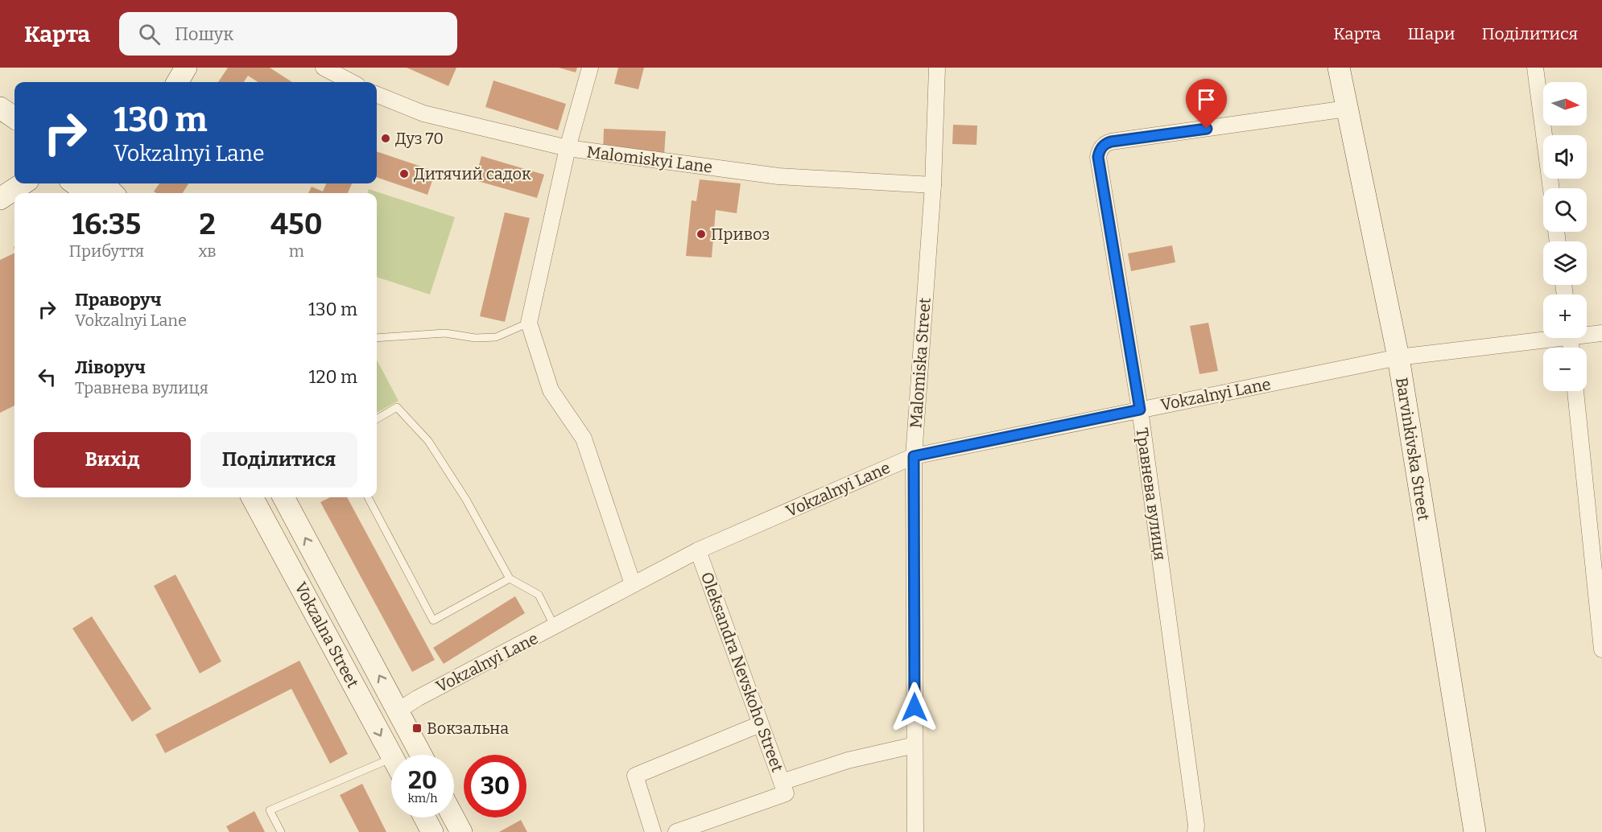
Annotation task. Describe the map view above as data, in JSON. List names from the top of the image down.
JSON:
{
  "streets": {
    "street": [
      "Malomiskyi Lane",
      "Malomiska Street",
      "Vokzalnyi Lane",
      "Barvinkivska Street",
      "Травнева вулиця",
      "Vokzalna Street",
      "Oleksandra Nevskoho Street"
    ]
  },
  "crossings": [
    ["Malomiskyi Lane", "Malomiska Street"],
    ["Malomiska Street", "Vokzalnyi Lane"],
    ["Vokzalnyi Lane", "Barvinkivska Street"],
    ["Vokzalnyi Lane", "Травнева вулиця"],
    ["Vokzalnyi Lane", "Vokzalna Street"],
    ["Vokzalnyi Lane", "Oleksandra Nevskoho Street"],
    ["Barvinkivska Street", "Травнева вулиця"]
  ],
  "places": {
    "other": ["Дуз 70", "Дитячий садок", "Привоз"],
    "transit": ["Вокзальна"]
  },
  "north": "right",
  "page": {
    "header": "Карта",
    "search": "Пошук",
    "nav": ["Карта", "Шари", "Поділитися"],
    "map_buttons": ["+", "−"],
    "turn": ["130 m", "Vokzalnyi Lane"],
    "eta": [
      "16:35",
      "Прибуття",
      "2",
      "хв",
      "450",
      "m"
    ],
    "list": [
      {
        "name": "Праворуч",
        "note": "Vokzalnyi Lane",
        "value": "130 m"
      },
      {
        "name": "Ліворуч",
        "note": "Травнева вулиця",
        "value": "120 m"
      }
    ],
    "buttons": ["Вихід", "Поділитися"],
    "speed": "20 km/h",
    "limit": "30"
  }
}
